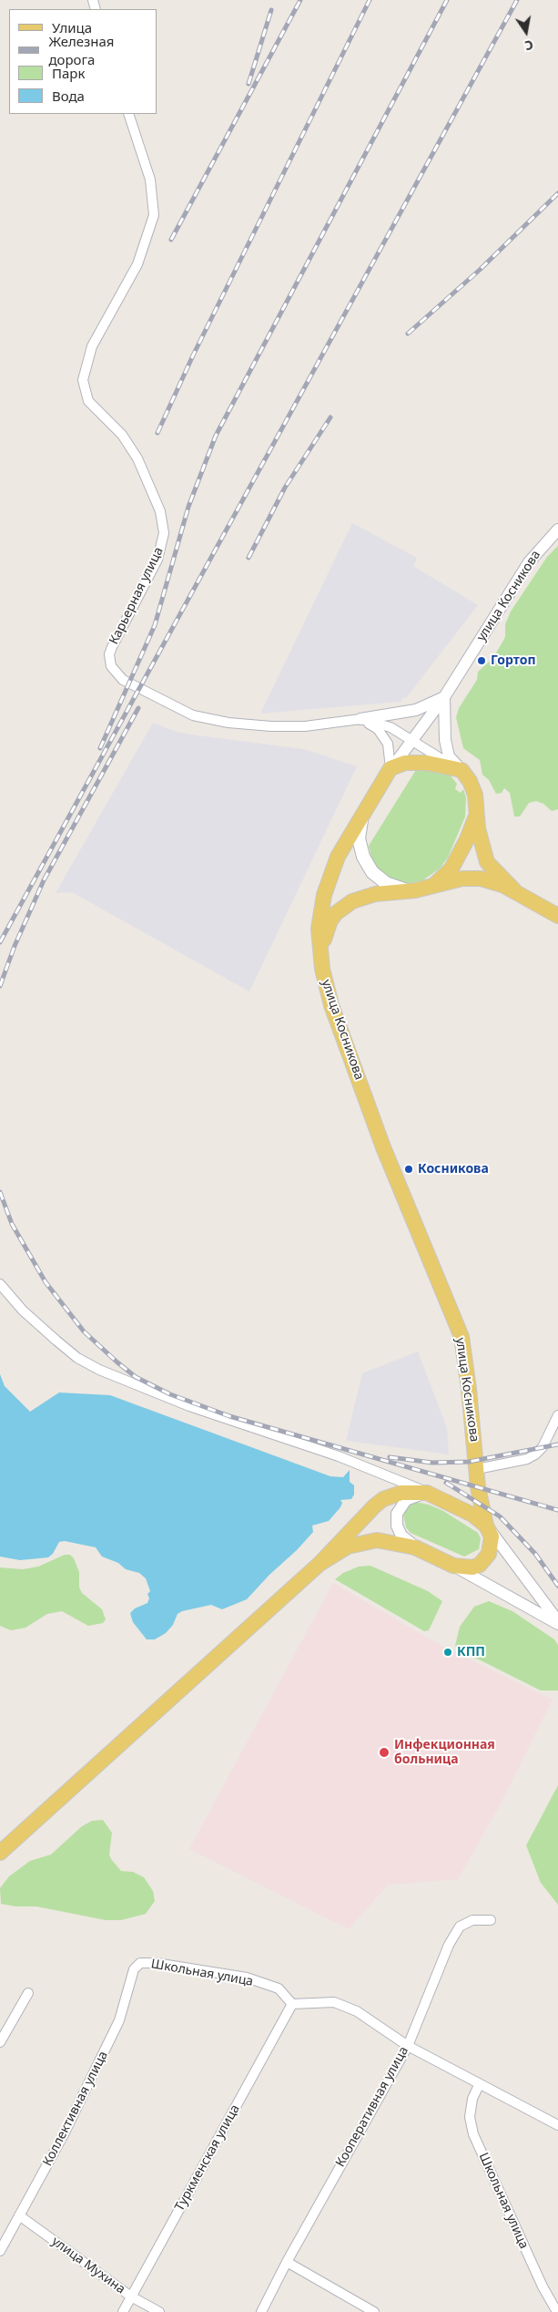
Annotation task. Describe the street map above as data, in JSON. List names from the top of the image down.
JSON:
{
  "streets": {
    "main road": ["улица Косникова"],
    "street": [
      "Карьерная улица",
      "Школьная улица",
      "Кооперативная улица",
      "Коллективная улица",
      "Туркменская улица",
      "улица Мухина"
    ]
  },
  "crossings": [
    ["Школьная улица", "Коллективная улица"],
    ["Школьная улица", "Туркменская улица"],
    ["Коллективная улица", "улица Мухина"],
    ["Туркменская улица", "улица Мухина"]
  ],
  "places": [
    "Гортоп",
    "Косникова",
    "КПП",
    "Инфекционная больница"
  ],
  "legend": [
    "Улица",
    "Железная дорога",
    "Парк",
    "Вода"
  ],
  "north": "bottom"
}
